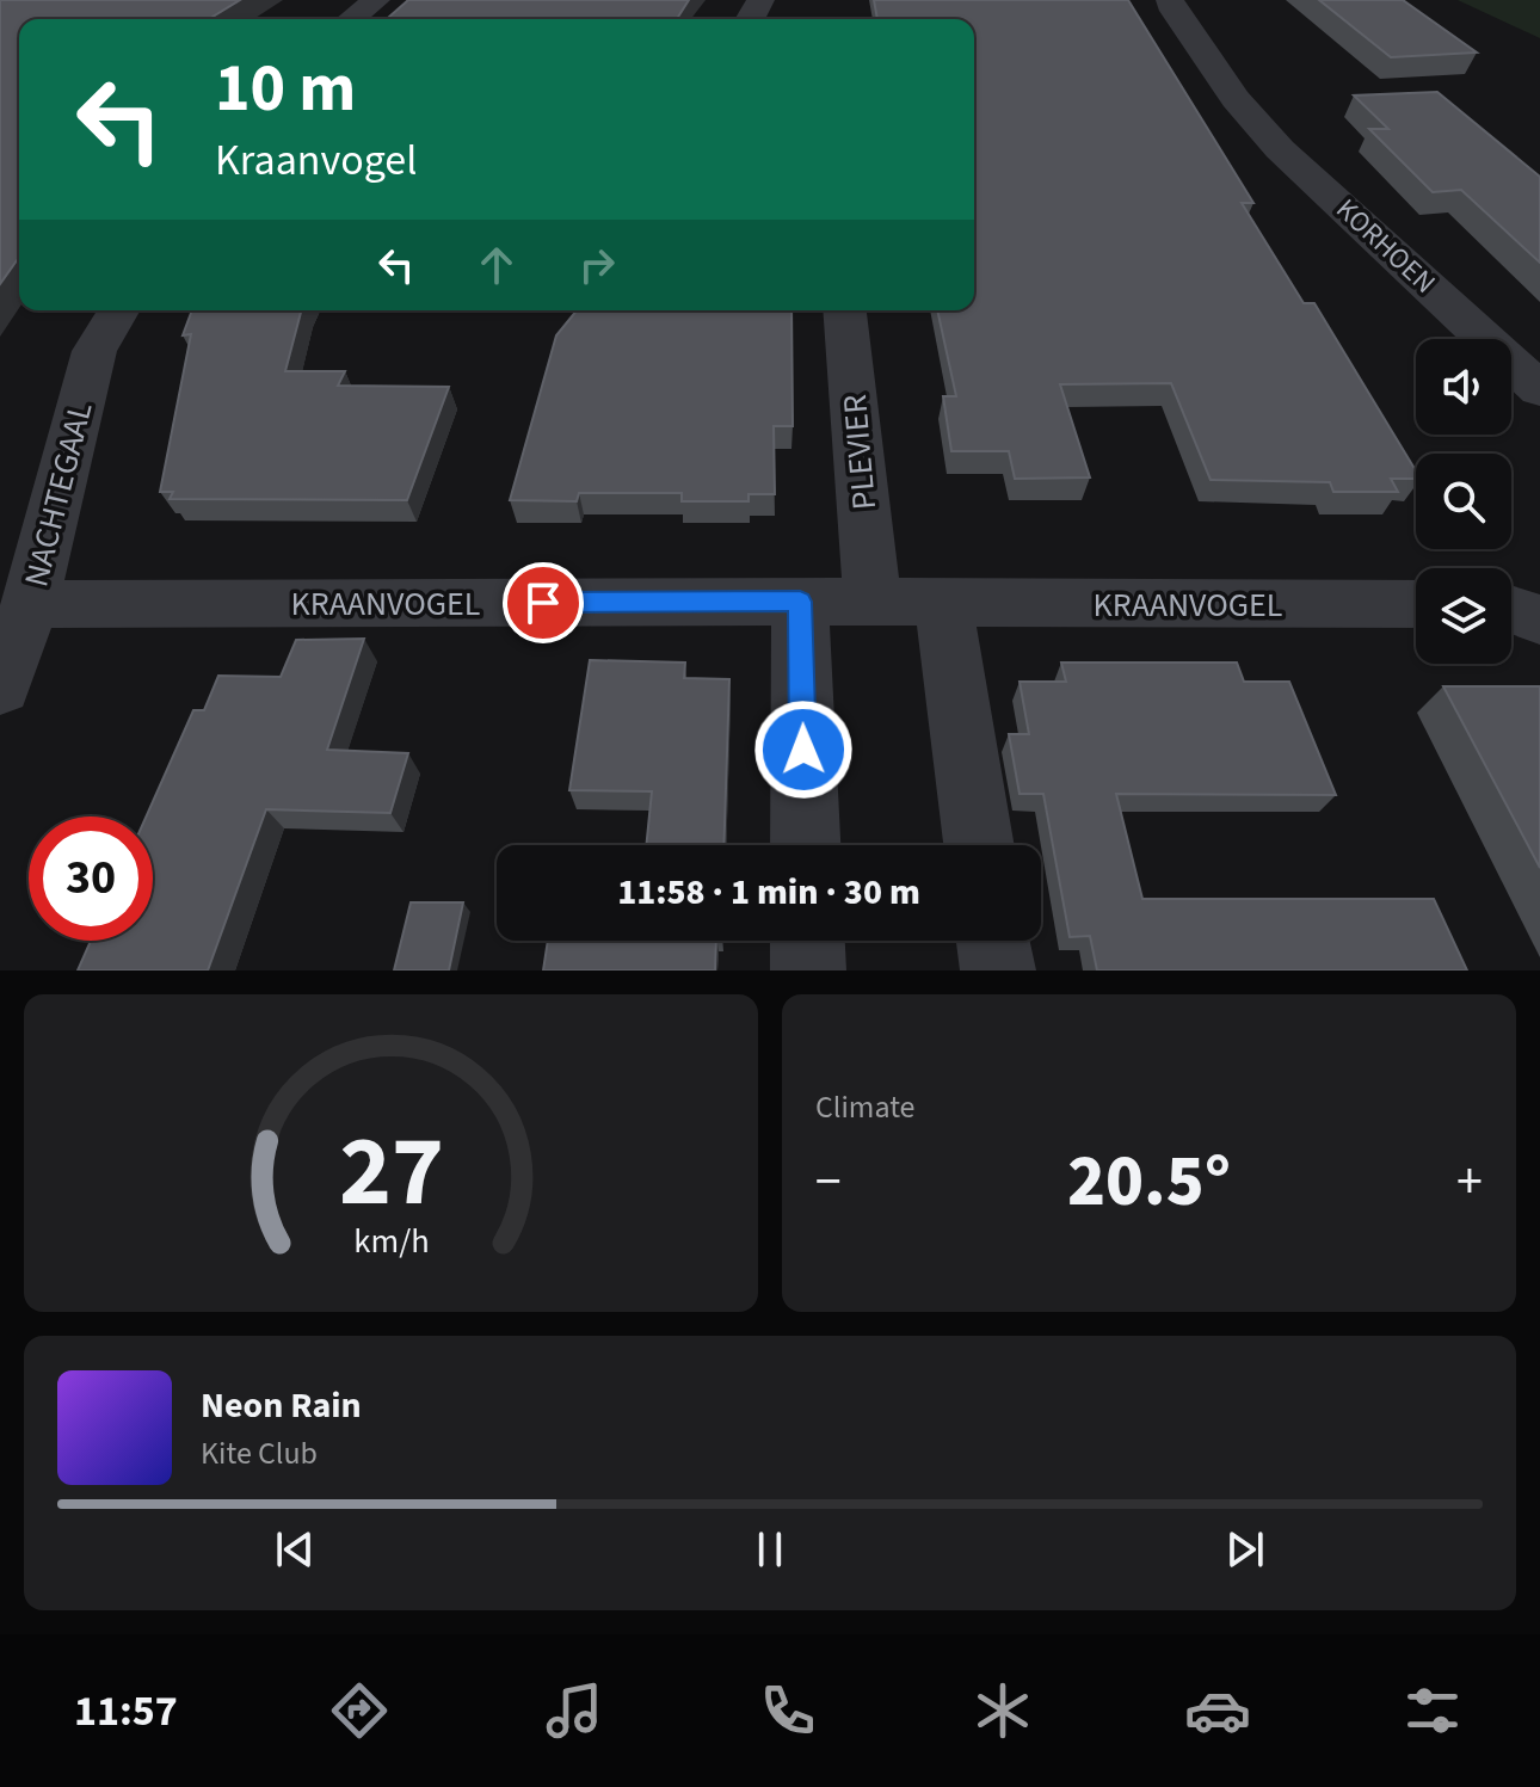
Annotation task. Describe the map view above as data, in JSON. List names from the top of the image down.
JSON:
{
  "streets": {
    "street": [
      "KORHOEN",
      "PLEVIER",
      "NACHTEGAAL",
      "KRAANVOGEL"
    ]
  },
  "crossings": [
    ["PLEVIER", "KRAANVOGEL"],
    ["NACHTEGAAL", "KRAANVOGEL"]
  ],
  "page": {
    "turn": ["10 m", "Kraanvogel"],
    "limit": "30",
    "trip": "11:58 · 1 min · 30 m",
    "tile": "Climate",
    "heat": ["−", "20.5°", "+"],
    "song": ["Neon Rain", "Kite Club"],
    "tabs": "11:57",
    "gauge": ["27", "km/h"]
  }
}
